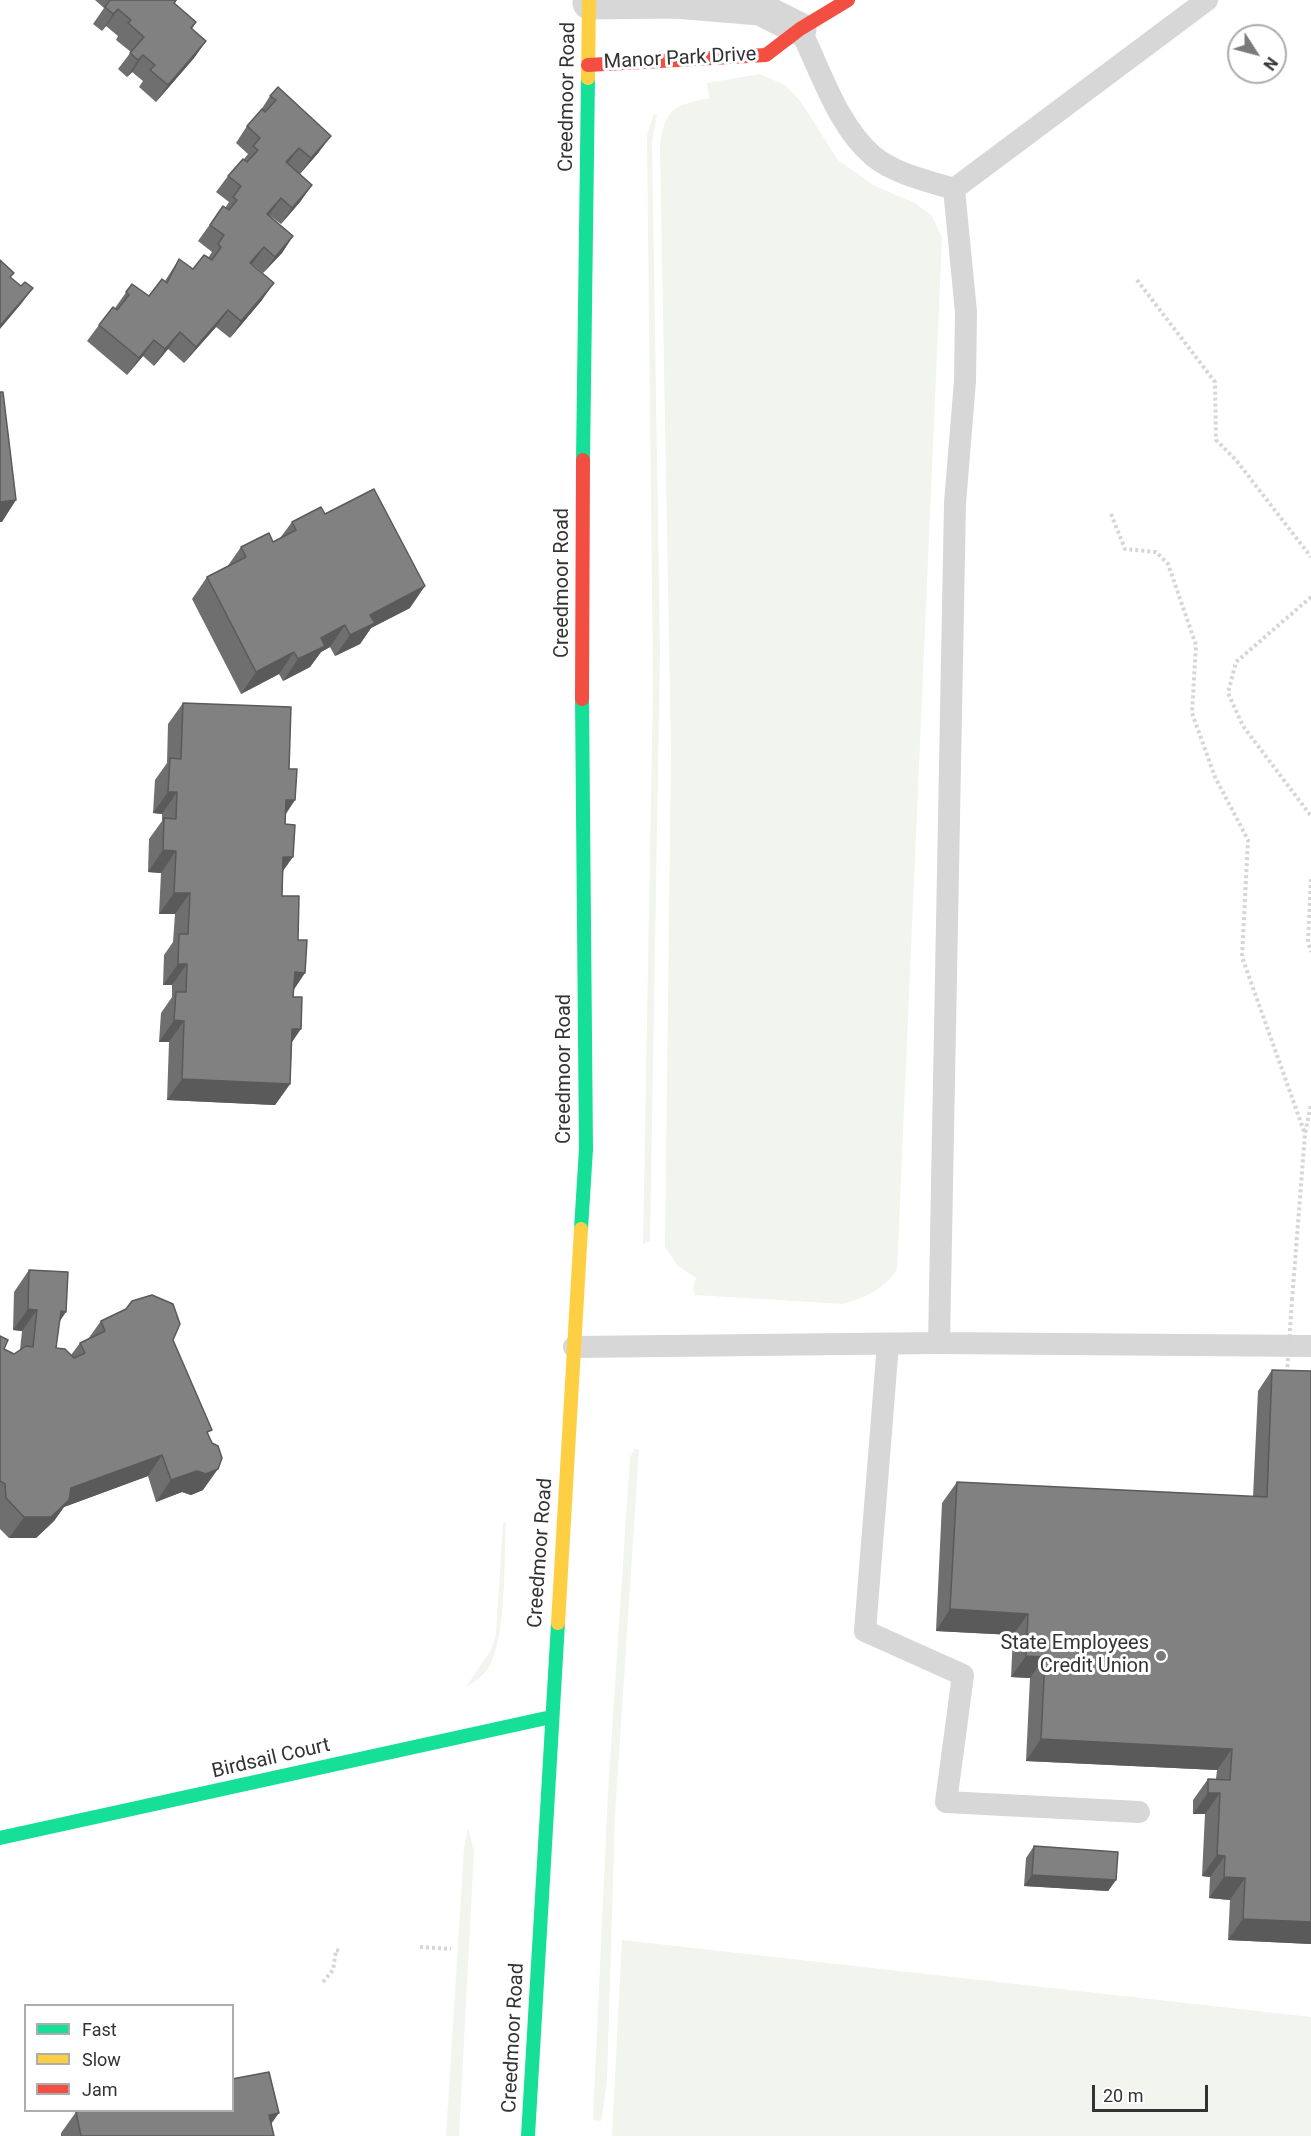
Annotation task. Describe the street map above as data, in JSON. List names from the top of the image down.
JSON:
{
  "streets": {
    "main road": ["Manor Park Drive", "Creedmoor Road", "Birdsail Court"]
  },
  "crossings": [
    ["Manor Park Drive", "Creedmoor Road"],
    ["Creedmoor Road", "Birdsail Court"]
  ],
  "places": ["State Employees Credit Union"],
  "legend": ["Fast", "Slow", "Jam"],
  "scale_bar": "20 m",
  "north": "bottom right"
}
